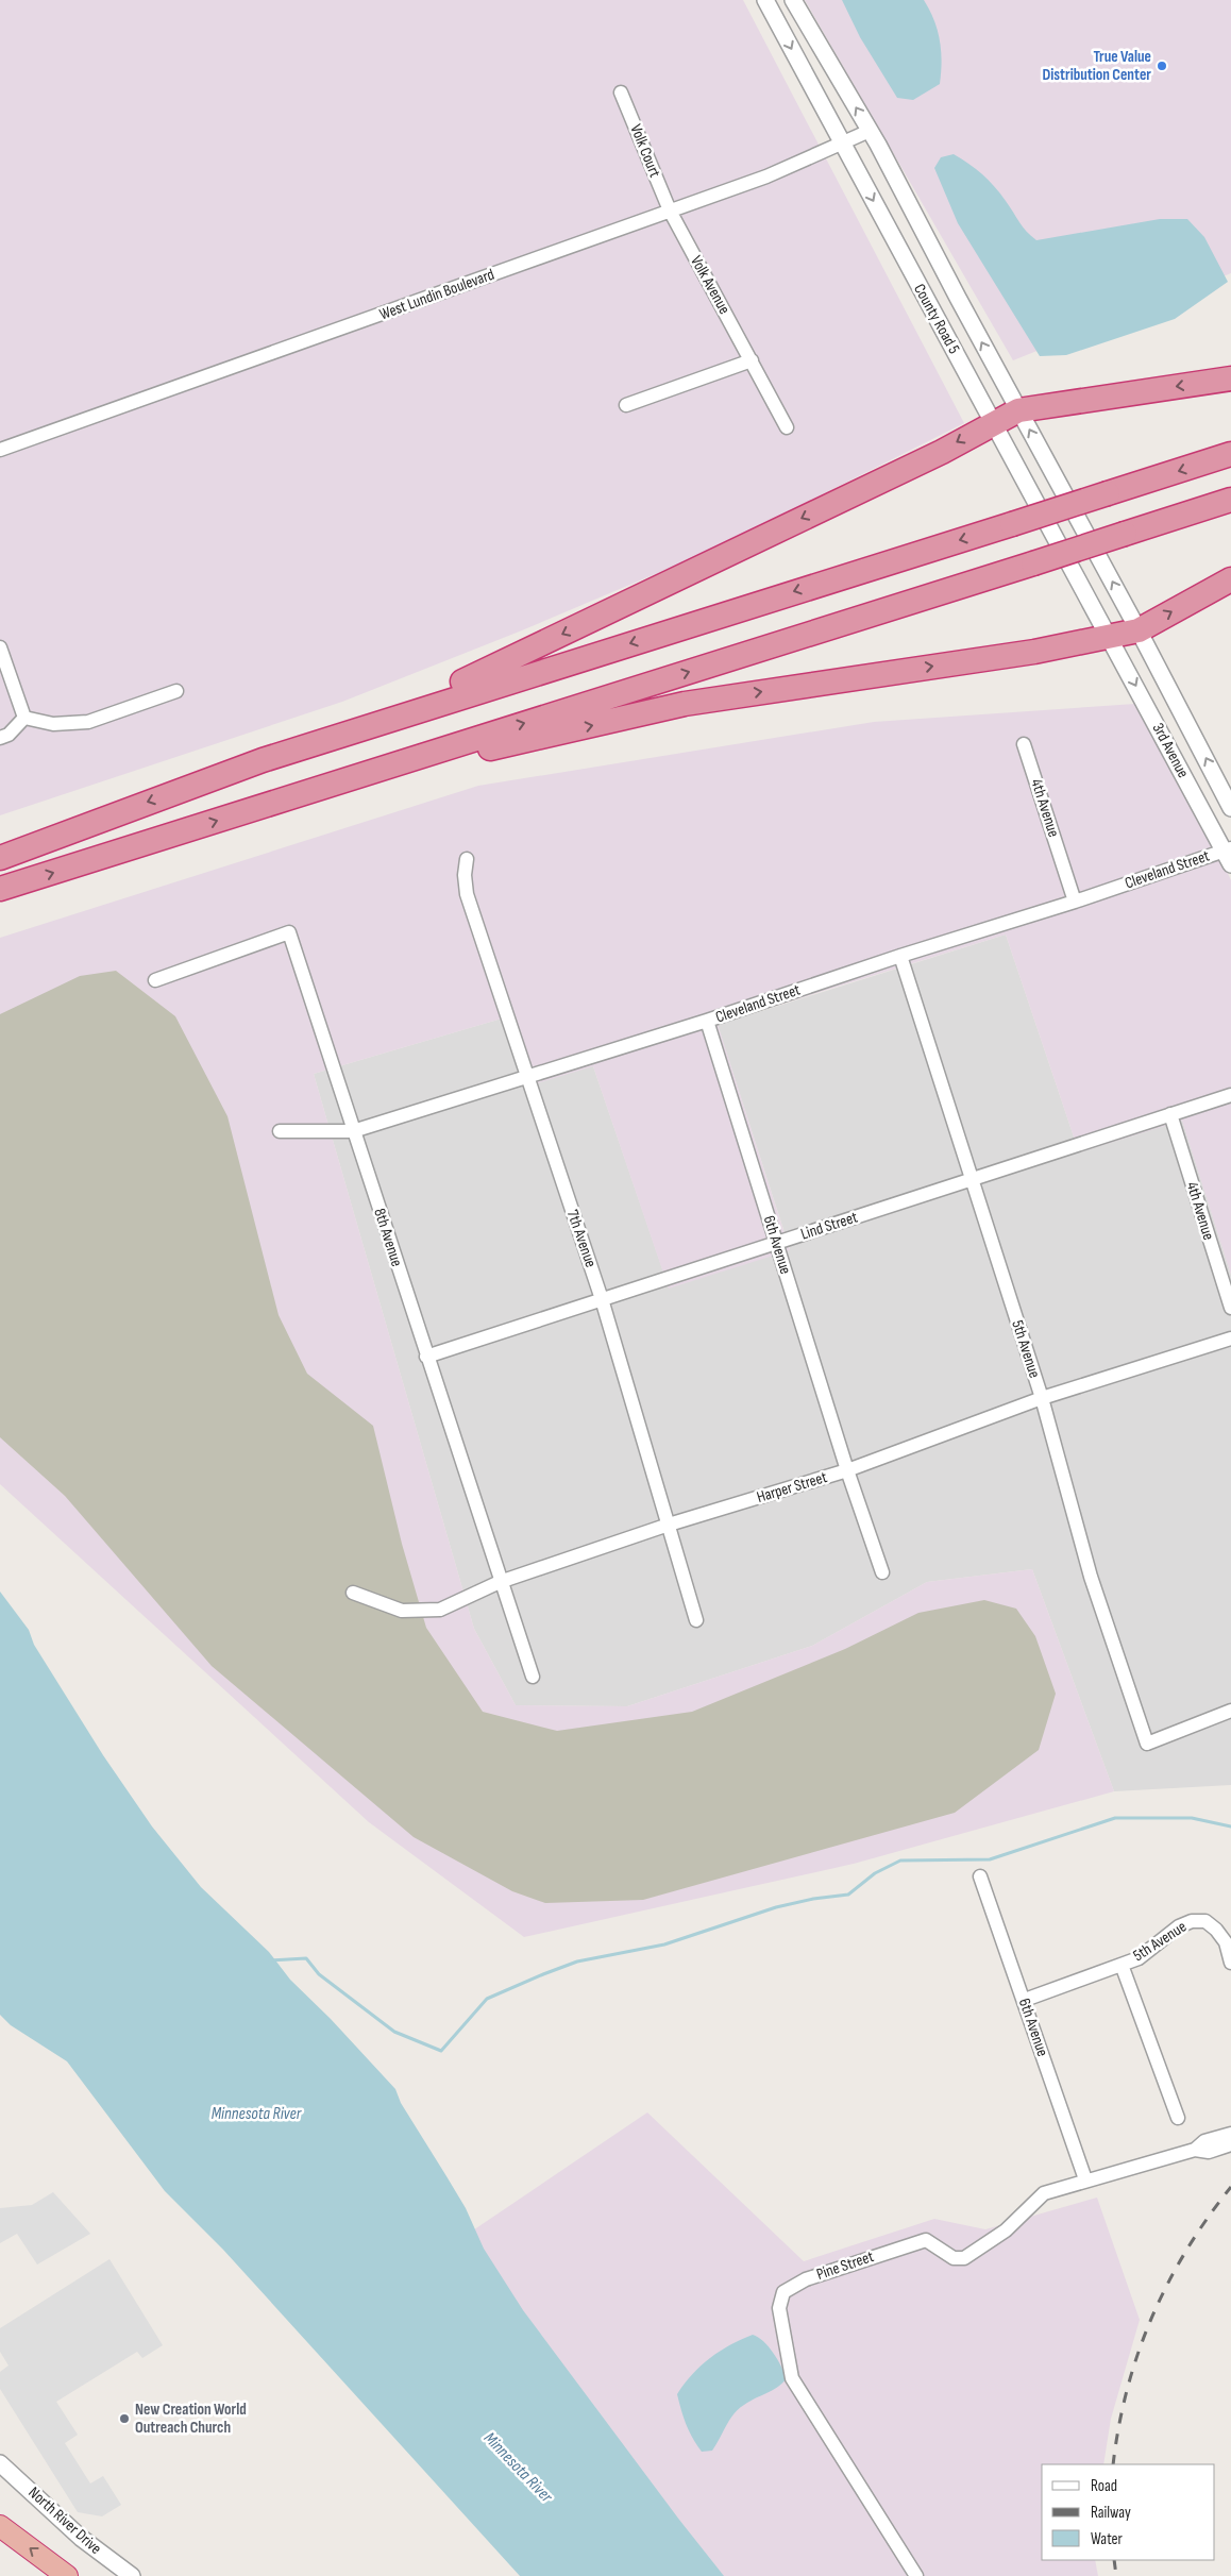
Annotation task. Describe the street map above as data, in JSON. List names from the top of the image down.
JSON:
{
  "streets": {
    "street": [
      "Volk Court",
      "Volk Avenue",
      "West Lundin Boulevard",
      "County Road 5",
      "3rd Avenue",
      "4th Avenue",
      "Cleveland Street",
      "Lind Street",
      "8th Avenue",
      "7th Avenue",
      "6th Avenue",
      "5th Avenue",
      "Harper Street",
      "Pine Street",
      "North River Drive"
    ]
  },
  "crossings": [
    ["Volk Court", "Volk Avenue"],
    ["Volk Court", "West Lundin Boulevard"],
    ["Volk Avenue", "West Lundin Boulevard"],
    ["West Lundin Boulevard", "County Road 5"],
    ["County Road 5", "3rd Avenue"],
    ["3rd Avenue", "Cleveland Street"],
    ["4th Avenue", "Cleveland Street"],
    ["4th Avenue", "Lind Street"],
    ["Cleveland Street", "8th Avenue"],
    ["Cleveland Street", "7th Avenue"],
    ["Cleveland Street", "6th Avenue"],
    ["Cleveland Street", "5th Avenue"],
    ["Lind Street", "8th Avenue"],
    ["Lind Street", "7th Avenue"],
    ["Lind Street", "6th Avenue"],
    ["Lind Street", "5th Avenue"],
    ["8th Avenue", "Harper Street"],
    ["7th Avenue", "Harper Street"],
    ["6th Avenue", "5th Avenue"],
    ["6th Avenue", "Harper Street"],
    ["6th Avenue", "Pine Street"],
    ["5th Avenue", "Harper Street"]
  ],
  "water": ["Minnesota River"],
  "places": ["True Value Distribution Center", "New Creation World Outreach Church"],
  "legend": ["Road", "Railway", "Water"]
}
